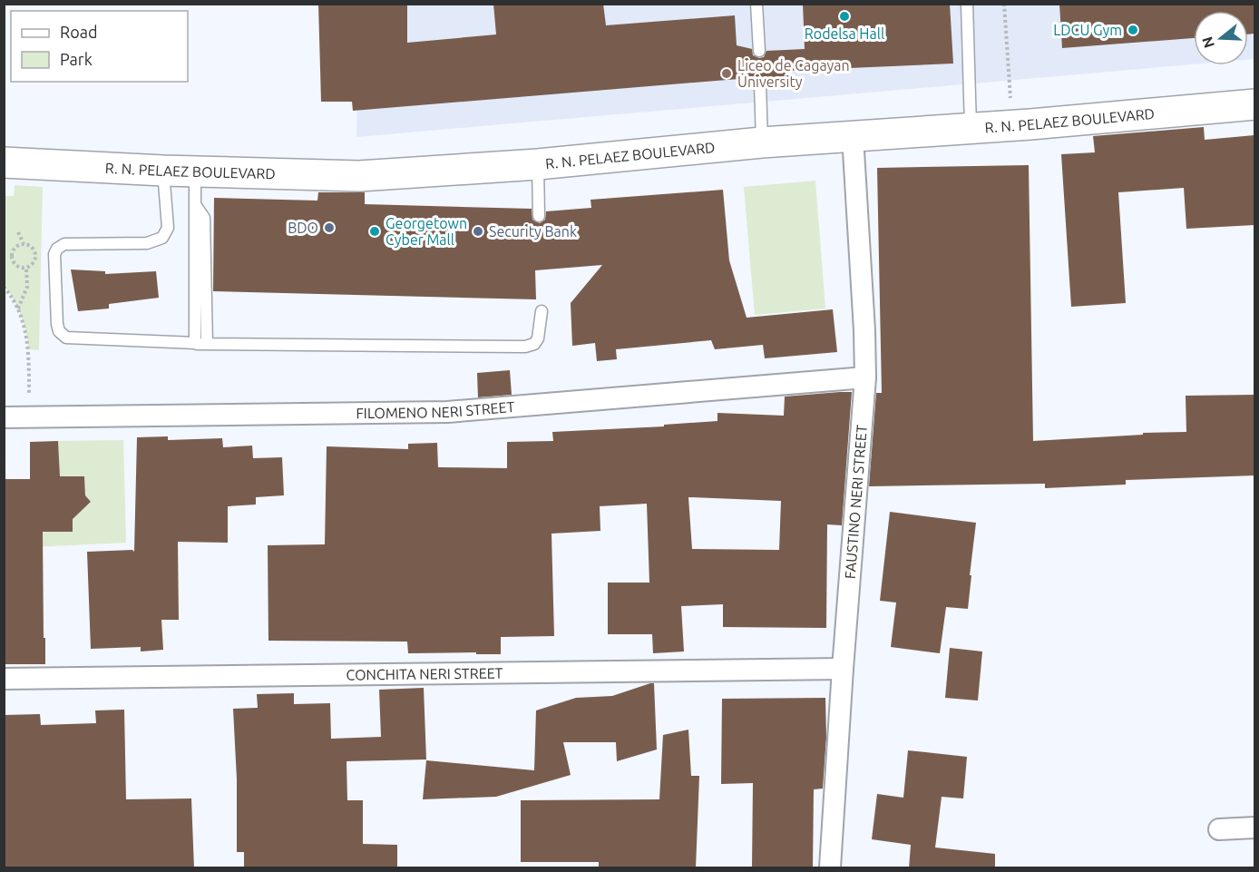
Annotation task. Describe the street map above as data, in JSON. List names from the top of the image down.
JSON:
{
  "streets": {
    "main road": ["R. N. PELAEZ BOULEVARD"],
    "street": ["FILOMENO NERI STREET", "FAUSTINO NERI STREET", "CONCHITA NERI STREET"]
  },
  "crossings": [
    ["R. N. PELAEZ BOULEVARD", "FAUSTINO NERI STREET"],
    ["FILOMENO NERI STREET", "FAUSTINO NERI STREET"],
    ["FAUSTINO NERI STREET", "CONCHITA NERI STREET"]
  ],
  "places": [
    "Rodelsa Hall",
    "LDCU Gym",
    "Liceo de Cagayan University",
    "BDO",
    "Georgetown Cyber Mall",
    "Security Bank"
  ],
  "legend": ["Road", "Park"],
  "north": "left"
}
